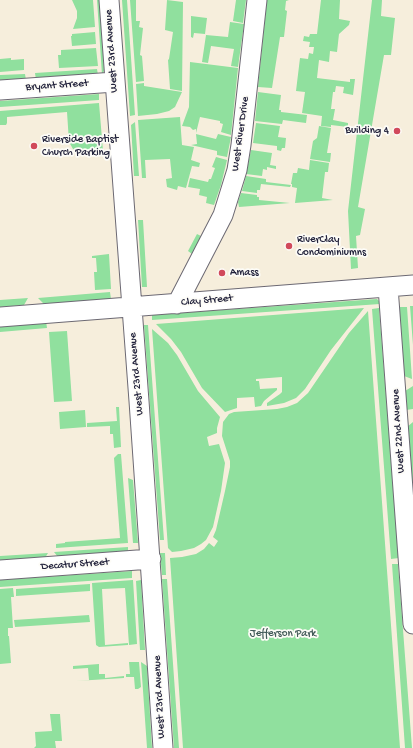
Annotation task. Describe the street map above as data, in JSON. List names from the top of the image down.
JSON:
{
  "streets": {
    "street": [
      "West 23rd Avenue",
      "Bryant Street",
      "West River Drive",
      "Clay Street",
      "West 22nd Avenue",
      "Decatur Street"
    ]
  },
  "crossings": [
    ["West 23rd Avenue", "Bryant Street"],
    ["West 23rd Avenue", "Clay Street"],
    ["West 23rd Avenue", "Decatur Street"],
    ["West River Drive", "Clay Street"],
    ["Clay Street", "West 22nd Avenue"]
  ],
  "parks": ["Jefferson Park"],
  "places": [
    "Building 4",
    "Riverside Baptist Church Parking",
    "RiverClay Condominiumns",
    "Amass"
  ]
}
